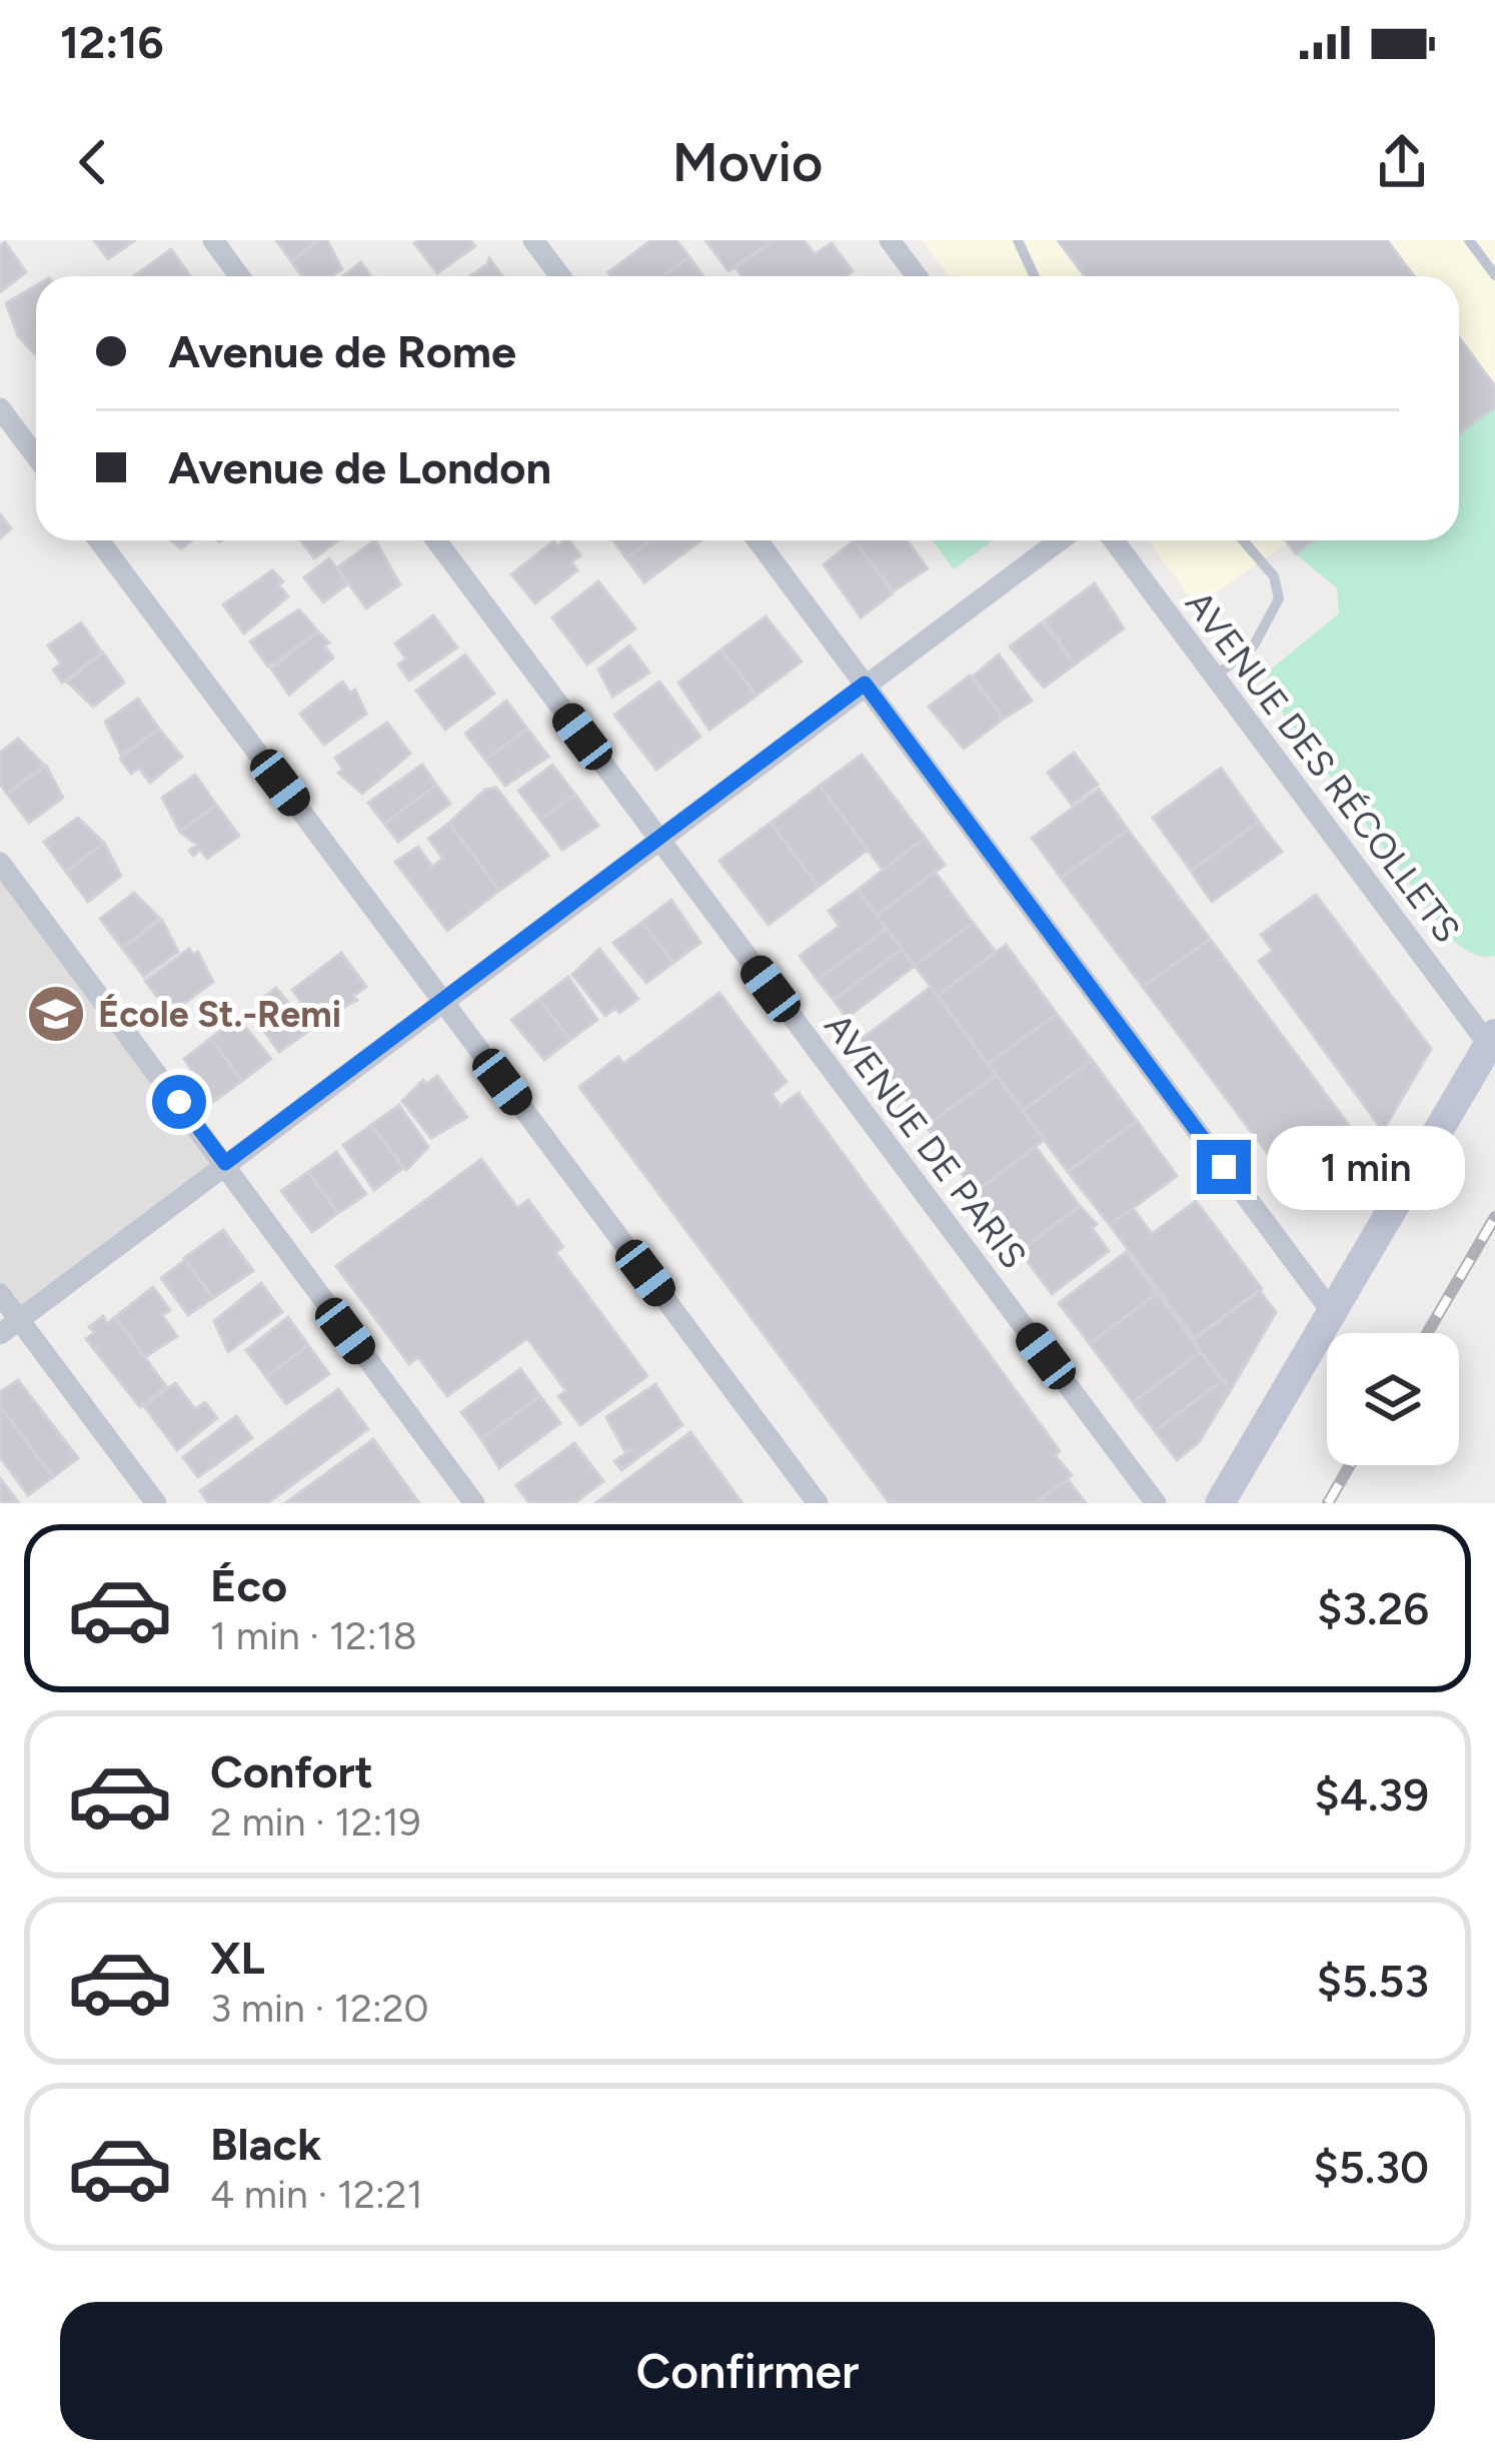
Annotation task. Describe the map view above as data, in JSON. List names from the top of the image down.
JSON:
{
  "streets": {
    "street": ["AVENUE DES RÉCOLLETS", "AVENUE DE PARIS"]
  },
  "places": {
    "school or university": ["École St.-Remi"]
  },
  "page": {
    "status": "12:16",
    "header": "Movio",
    "banner": ["Avenue de Rome", "Avenue de London"],
    "bubble": "1 min",
    "list": [
      {
        "name": "Éco",
        "note": "1 min · 12:18",
        "value": "$3.26"
      },
      {
        "name": "Confort",
        "note": "2 min · 12:19",
        "value": "$4.39"
      },
      {
        "name": "XL",
        "note": "3 min · 12:20",
        "value": "$5.53"
      },
      {
        "name": "Black",
        "note": "4 min · 12:21",
        "value": "$5.30"
      }
    ],
    "buttons": "Confirmer"
  }
}
